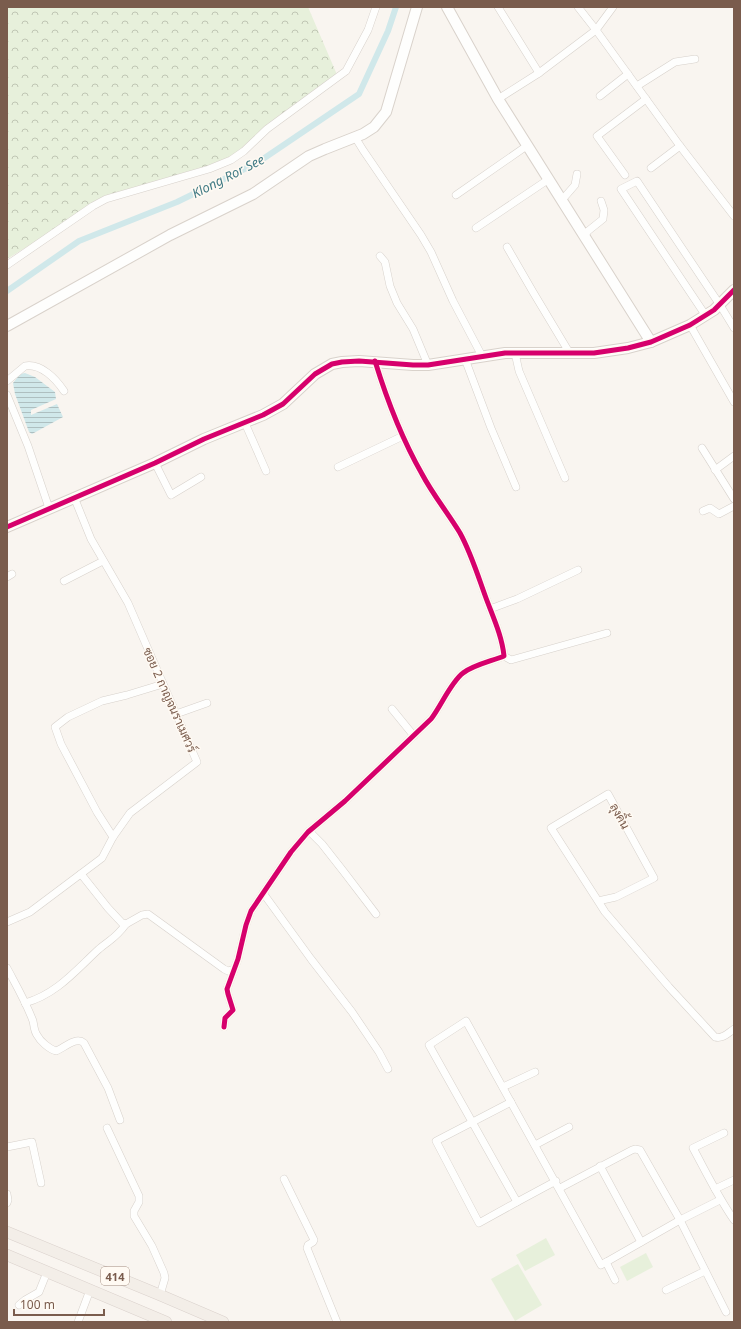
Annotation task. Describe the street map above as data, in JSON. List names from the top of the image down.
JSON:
{
  "streets": {
    "main road": ["414"],
    "street": ["ซอย 2 กาญจนราเมศวร์", "ลุงคิ้น"]
  },
  "water": ["Klong Ror See"],
  "scale_bar": "100 m"
}
